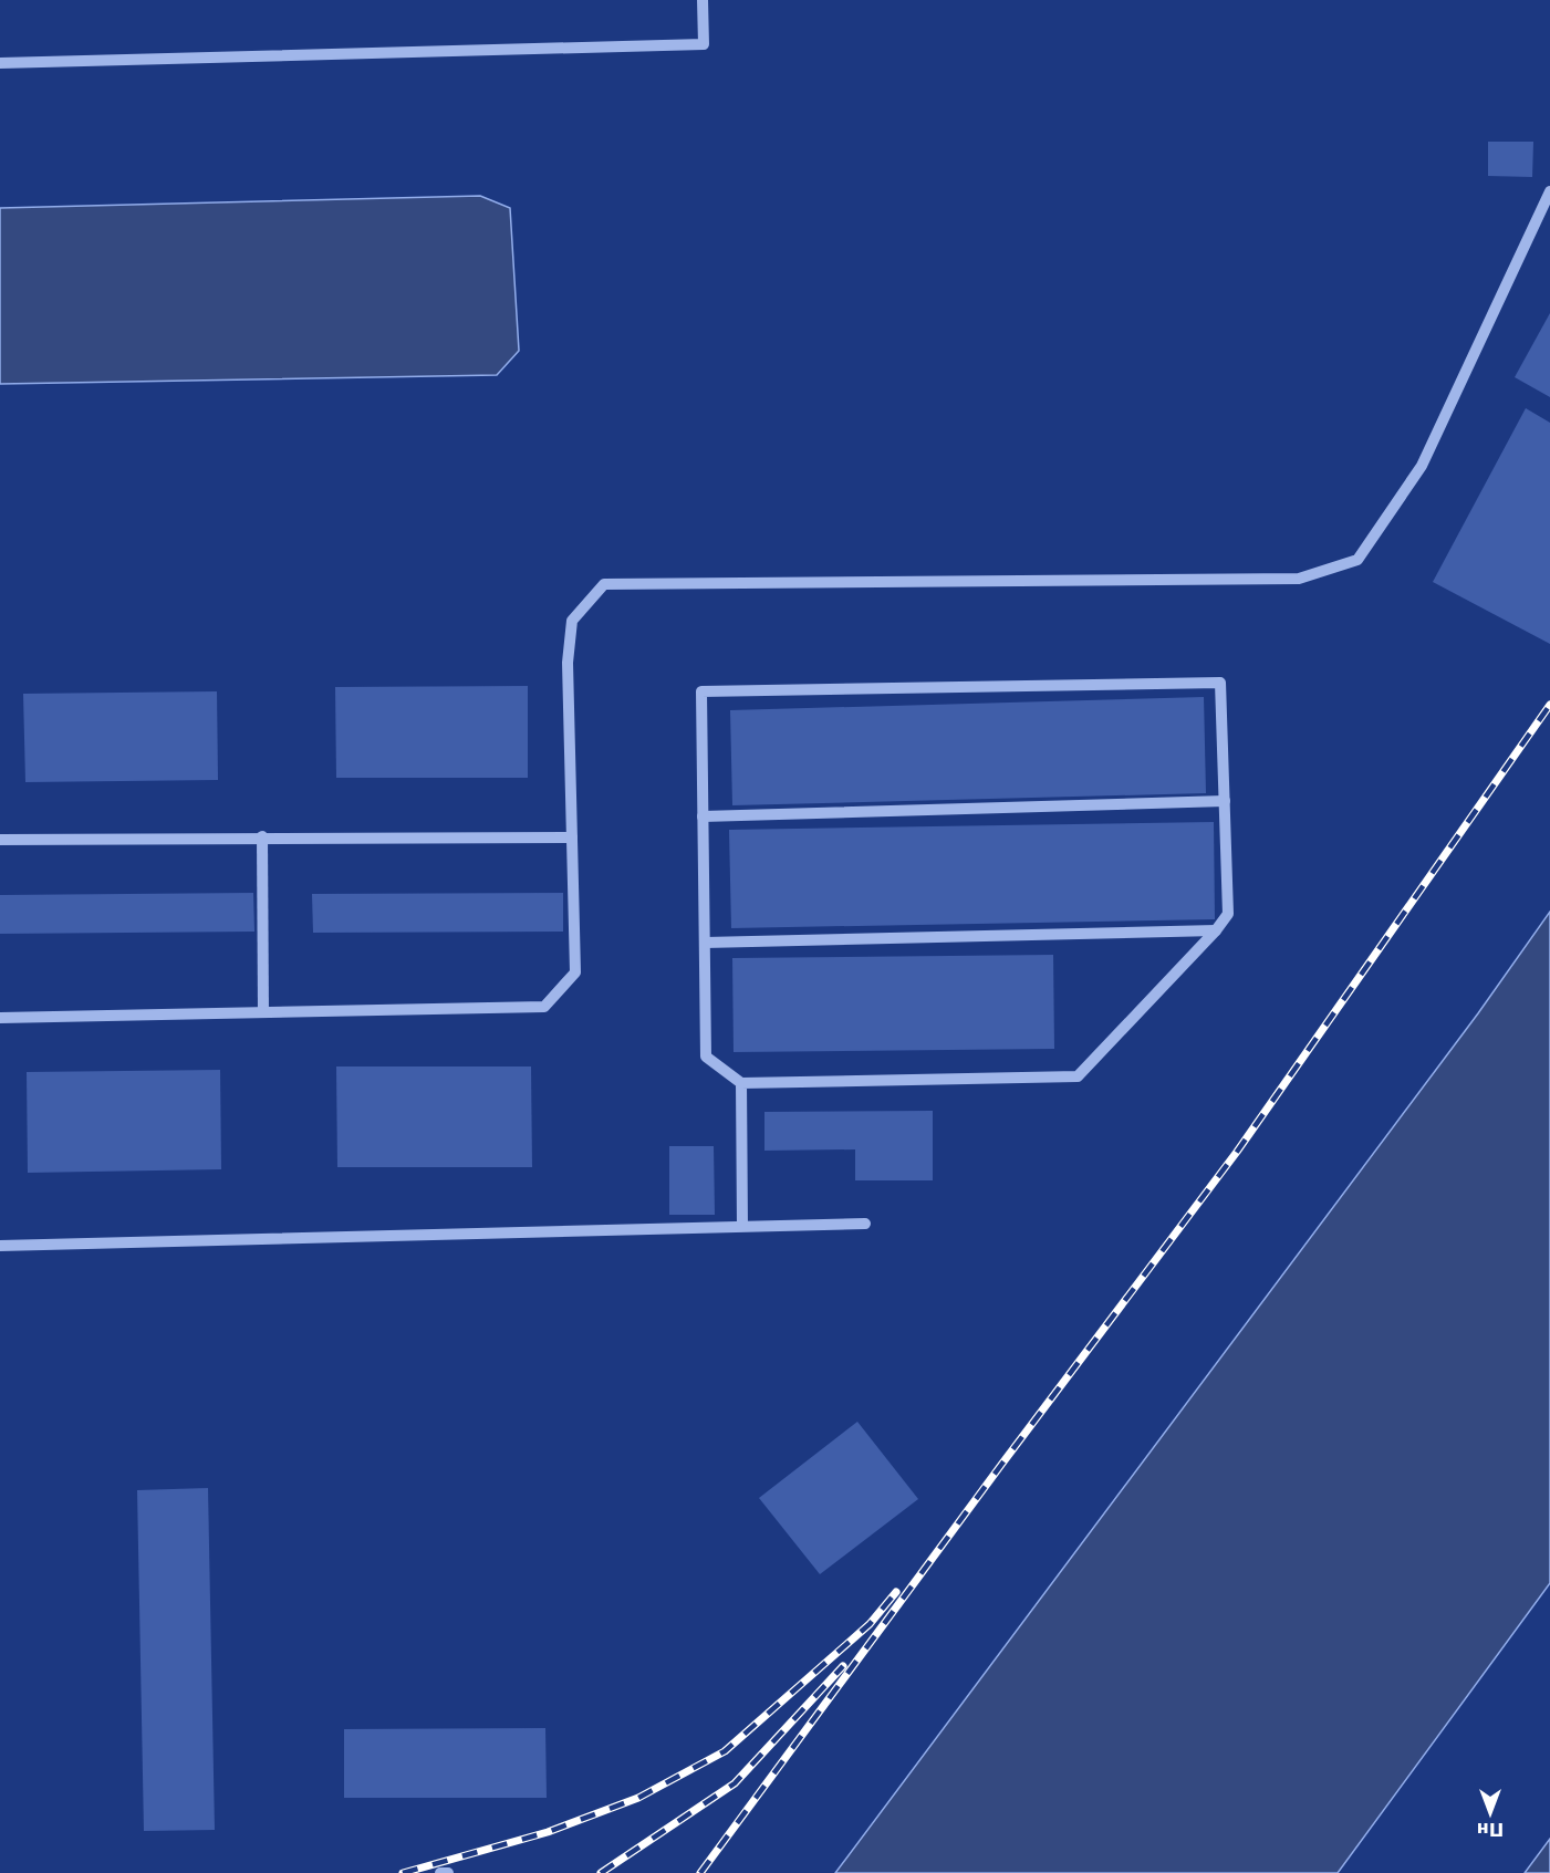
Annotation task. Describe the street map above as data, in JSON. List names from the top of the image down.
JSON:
{
  "north": "bottom"
}
